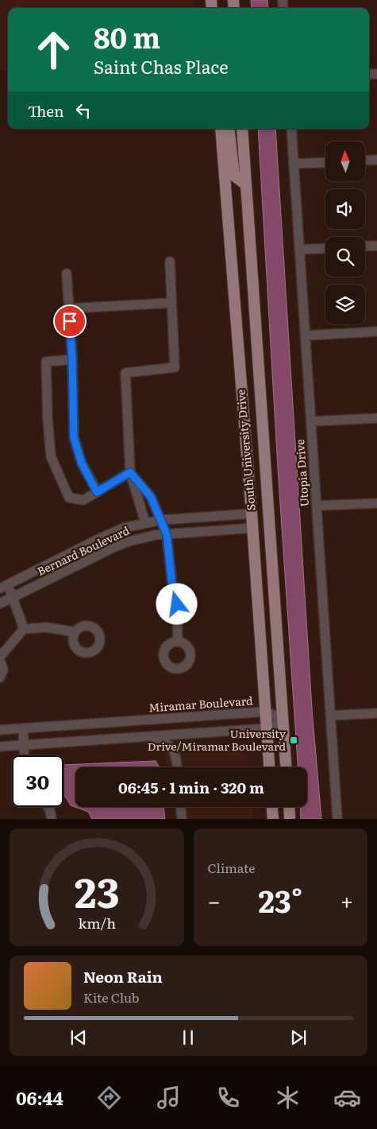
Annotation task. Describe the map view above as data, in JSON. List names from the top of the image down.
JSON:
{
  "streets": {
    "main road": ["South University Drive"],
    "street": ["Utopia Drive", "Bernard Boulevard", "Miramar Boulevard"]
  },
  "crossings": [
    ["South University Drive", "Bernard Boulevard"],
    ["South University Drive", "Miramar Boulevard"]
  ],
  "places": {
    "transit": ["University Drive/Miramar Boulevard"]
  },
  "north": "top",
  "page": {
    "turn": ["80 m", "Saint Chas Place"],
    "then": "Then",
    "limit": "30",
    "trip": "06:45 · 1 min · 320 m",
    "tile": "Climate",
    "heat": ["−", "23°", "+"],
    "song": ["Neon Rain", "Kite Club"],
    "tabs": "06:44",
    "gauge": ["23", "km/h"]
  }
}
